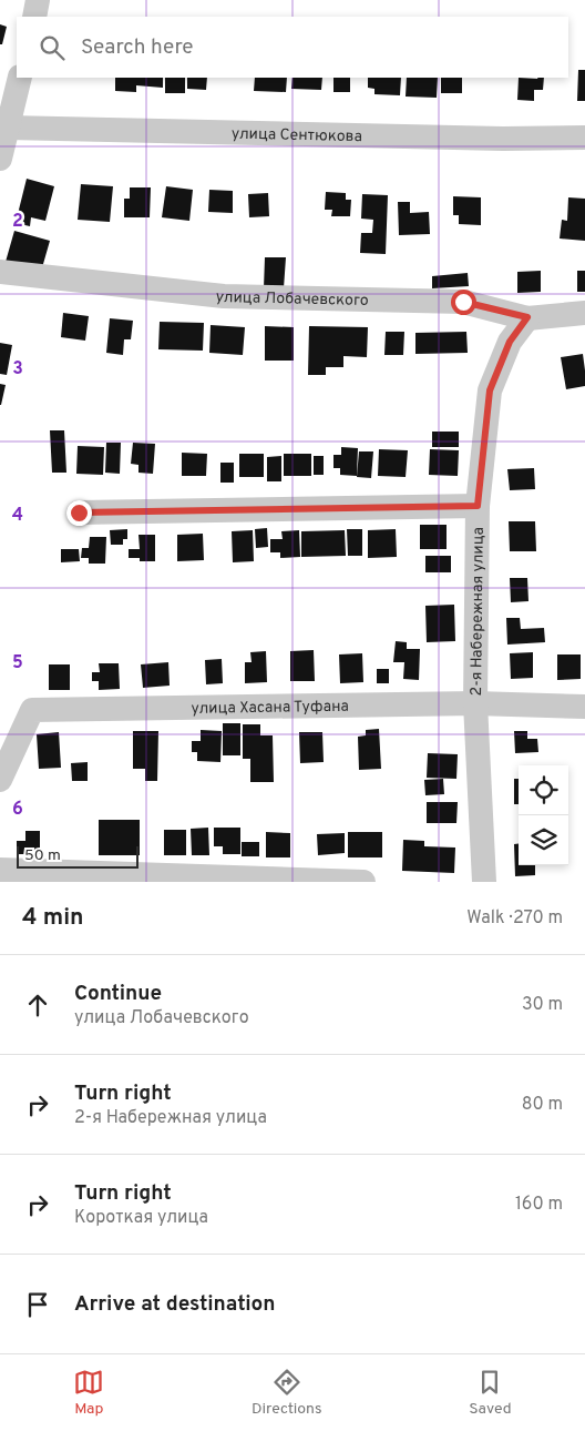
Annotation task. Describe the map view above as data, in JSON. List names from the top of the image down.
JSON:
{
  "streets": {
    "street": [
      "улица Сентюкова",
      "улица Лобачевского",
      "2-я Набережная улица",
      "улица Хасана Туфана"
    ]
  },
  "crossings": [
    ["улица Лобачевского", "2-я Набережная улица"],
    ["2-я Набережная улица", "улица Хасана Туфана"]
  ],
  "scale_bar": "50 m",
  "page": {
    "search": "Search here",
    "scale": "50 m",
    "heading": ["4 min", "Walk · 270 m"],
    "list": [
      ["Continue", "улица Лобачевского", "30 m"],
      ["Turn right", "2-я Набережная улица", "80 m"],
      ["Turn right", "Короткая улица", "160 m"],
      "Arrive at destination"
    ],
    "nav": ["Map", "Directions", "Saved"]
  },
  "grid": {
    "rows": [
      "2",
      "3",
      "4",
      "5",
      "6"
    ]
  }
}
